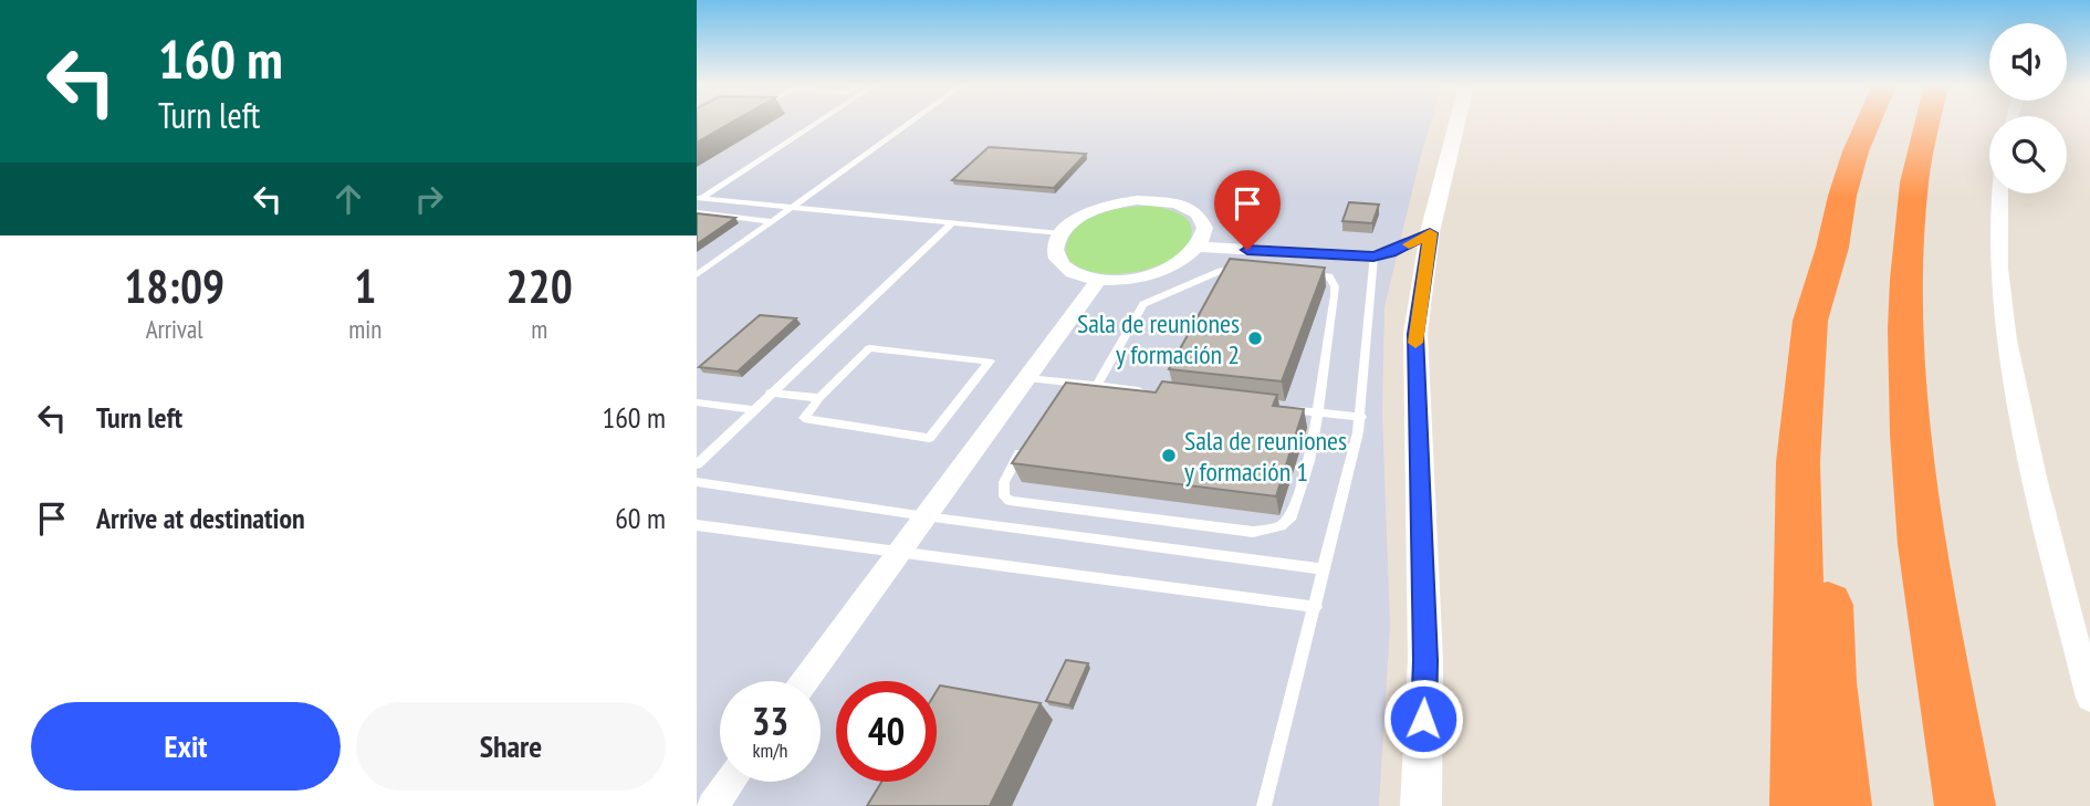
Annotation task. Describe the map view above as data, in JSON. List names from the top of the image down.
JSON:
{
  "places": ["Sala de reuniones y formación 2", "Sala de reuniones y formación 1"],
  "page": {
    "turn": ["160 m", "Turn left"],
    "eta": [
      "18:09",
      "Arrival",
      "1",
      "min",
      "220",
      "m"
    ],
    "list": [
      {
        "name": "Turn left",
        "value": "160 m"
      },
      {
        "name": "Arrive at destination",
        "value": "60 m"
      }
    ],
    "speed": "33 km/h",
    "limit": "40",
    "buttons": ["Exit", "Share"]
  }
}
